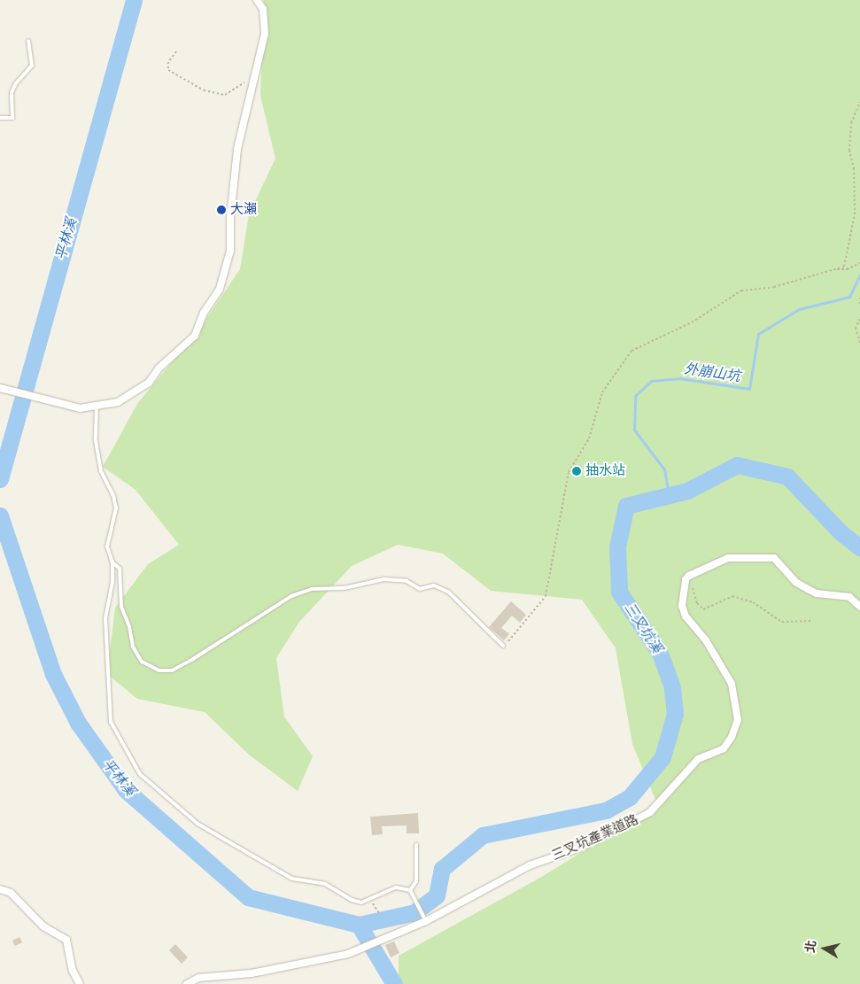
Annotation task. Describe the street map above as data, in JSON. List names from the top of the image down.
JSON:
{
  "streets": {
    "street": ["三叉坑產業道路"]
  },
  "water": ["平林溪", "外崩山坑", "三叉坑溪"],
  "places": ["大瀨", "抽水站"],
  "north": "left"
}
